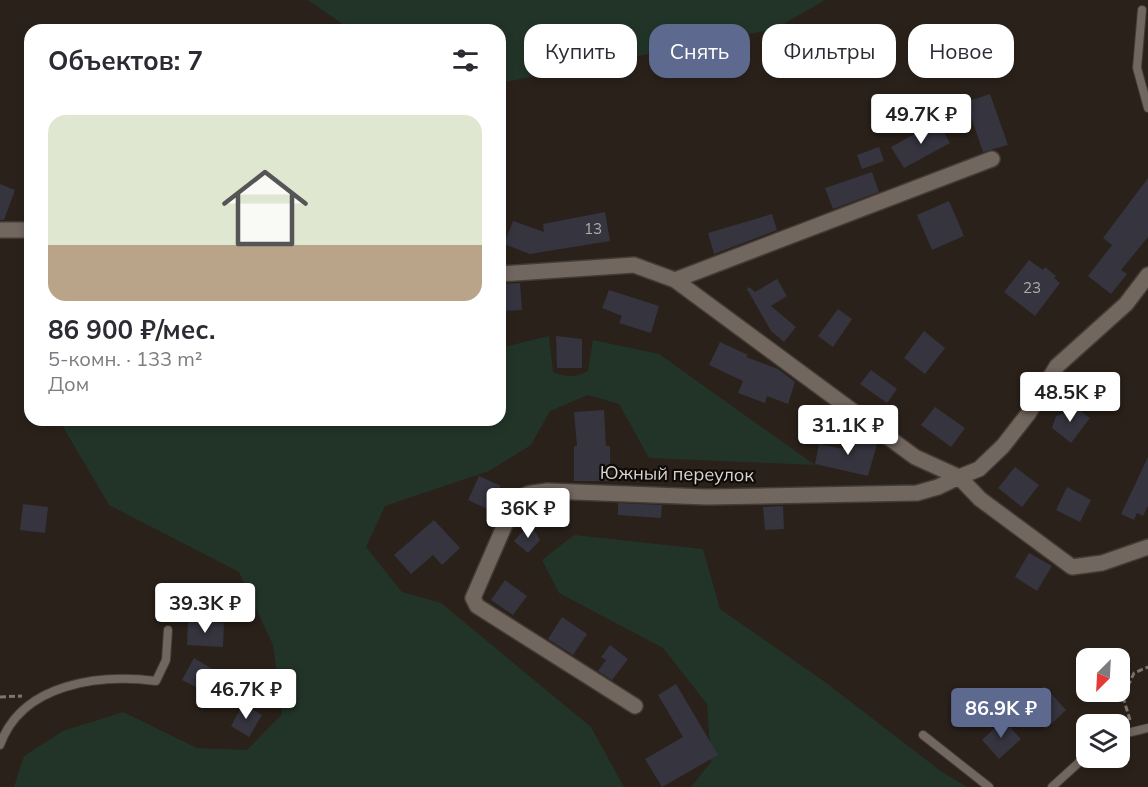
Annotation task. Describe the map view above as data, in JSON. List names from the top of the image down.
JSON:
{
  "streets": {
    "street": ["Южный переулок"]
  },
  "house_numbers": ["13", "23"],
  "north": "bottom left",
  "page": {
    "chip": [
      "Купить",
      "Снять",
      "Фильтры",
      "Новое"
    ],
    "heading": "Объектов: 7",
    "price": [
      "49.7K ₽",
      "48.5K ₽",
      "31.1K ₽",
      "36K ₽",
      "39.3K ₽",
      "46.7K ₽",
      "86.9K ₽"
    ],
    "list": [
      {
        "name": "86 900 ₽/мес.",
        "note": "5-комн. · 133 m² · Дом"
      }
    ]
  }
}
